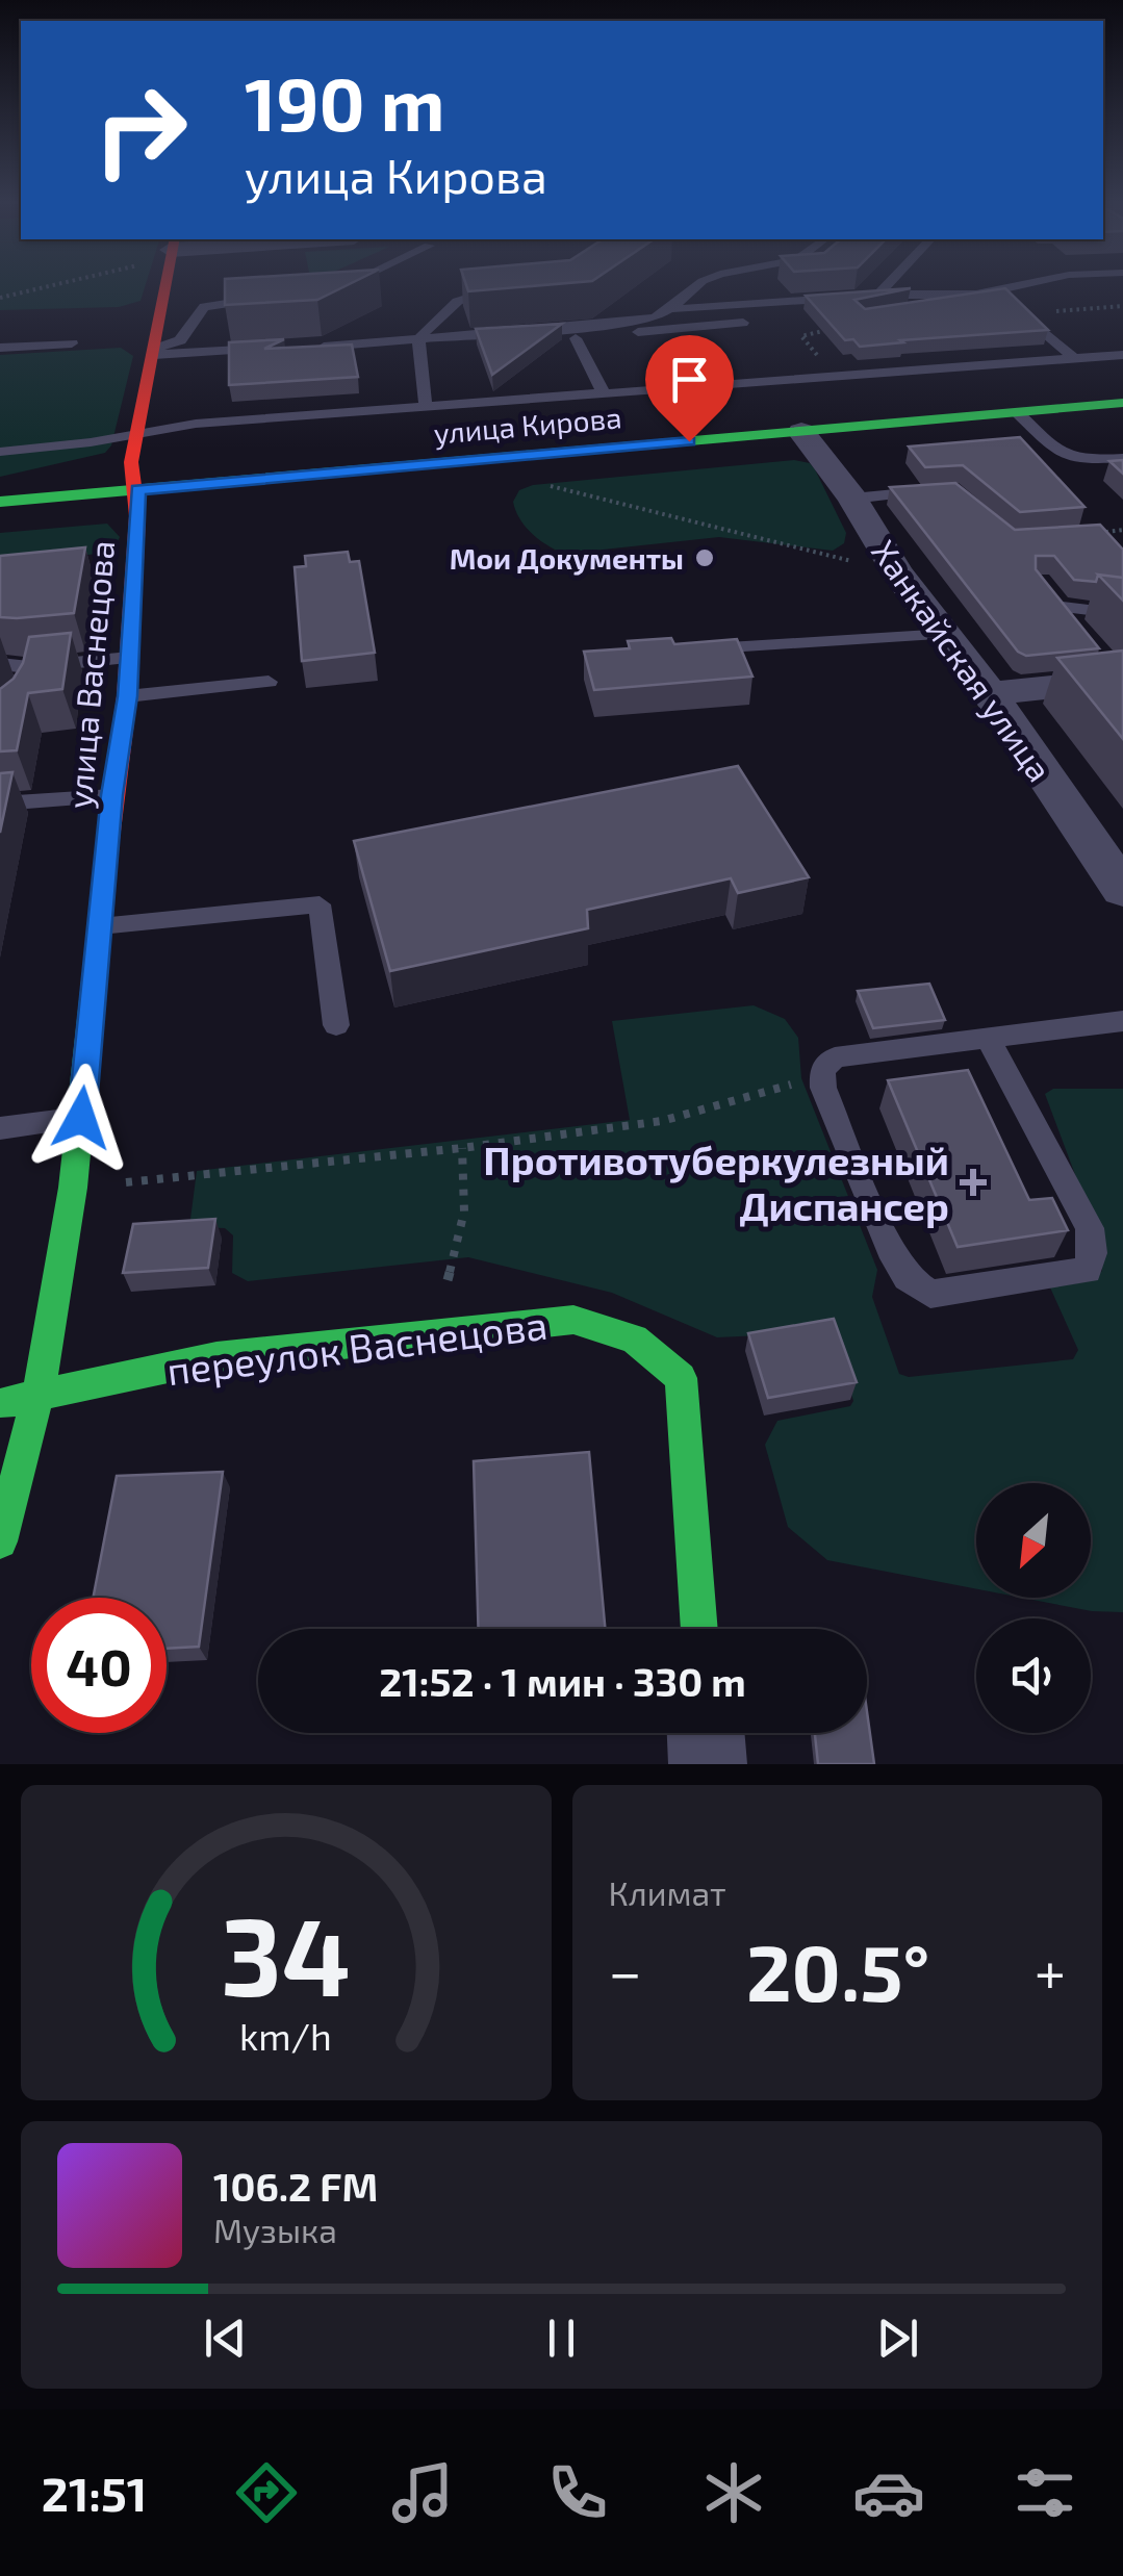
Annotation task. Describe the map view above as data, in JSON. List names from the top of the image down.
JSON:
{
  "streets": {
    "street": [
      "улица Кирова",
      "Ханкайская улица",
      "улица Васнецова",
      "переулок Васнецова"
    ]
  },
  "crossings": [
    ["улица Кирова", "Ханкайская улица"],
    ["улица Кирова", "улица Васнецова"],
    ["улица Васнецова", "переулок Васнецова"]
  ],
  "places": {
    "other": ["Мои Документы"],
    "health": ["Противотуберкулезный Диспансер"]
  },
  "north": "bottom left",
  "page": {
    "turn": ["190 m", "улица Кирова"],
    "limit": "40",
    "trip": "21:52 · 1 мин · 330 m",
    "tile": "Климат",
    "heat": ["−", "20.5°", "+"],
    "song": ["106.2 FM", "Музыка"],
    "tabs": "21:51",
    "gauge": ["34", "km/h"]
  }
}
